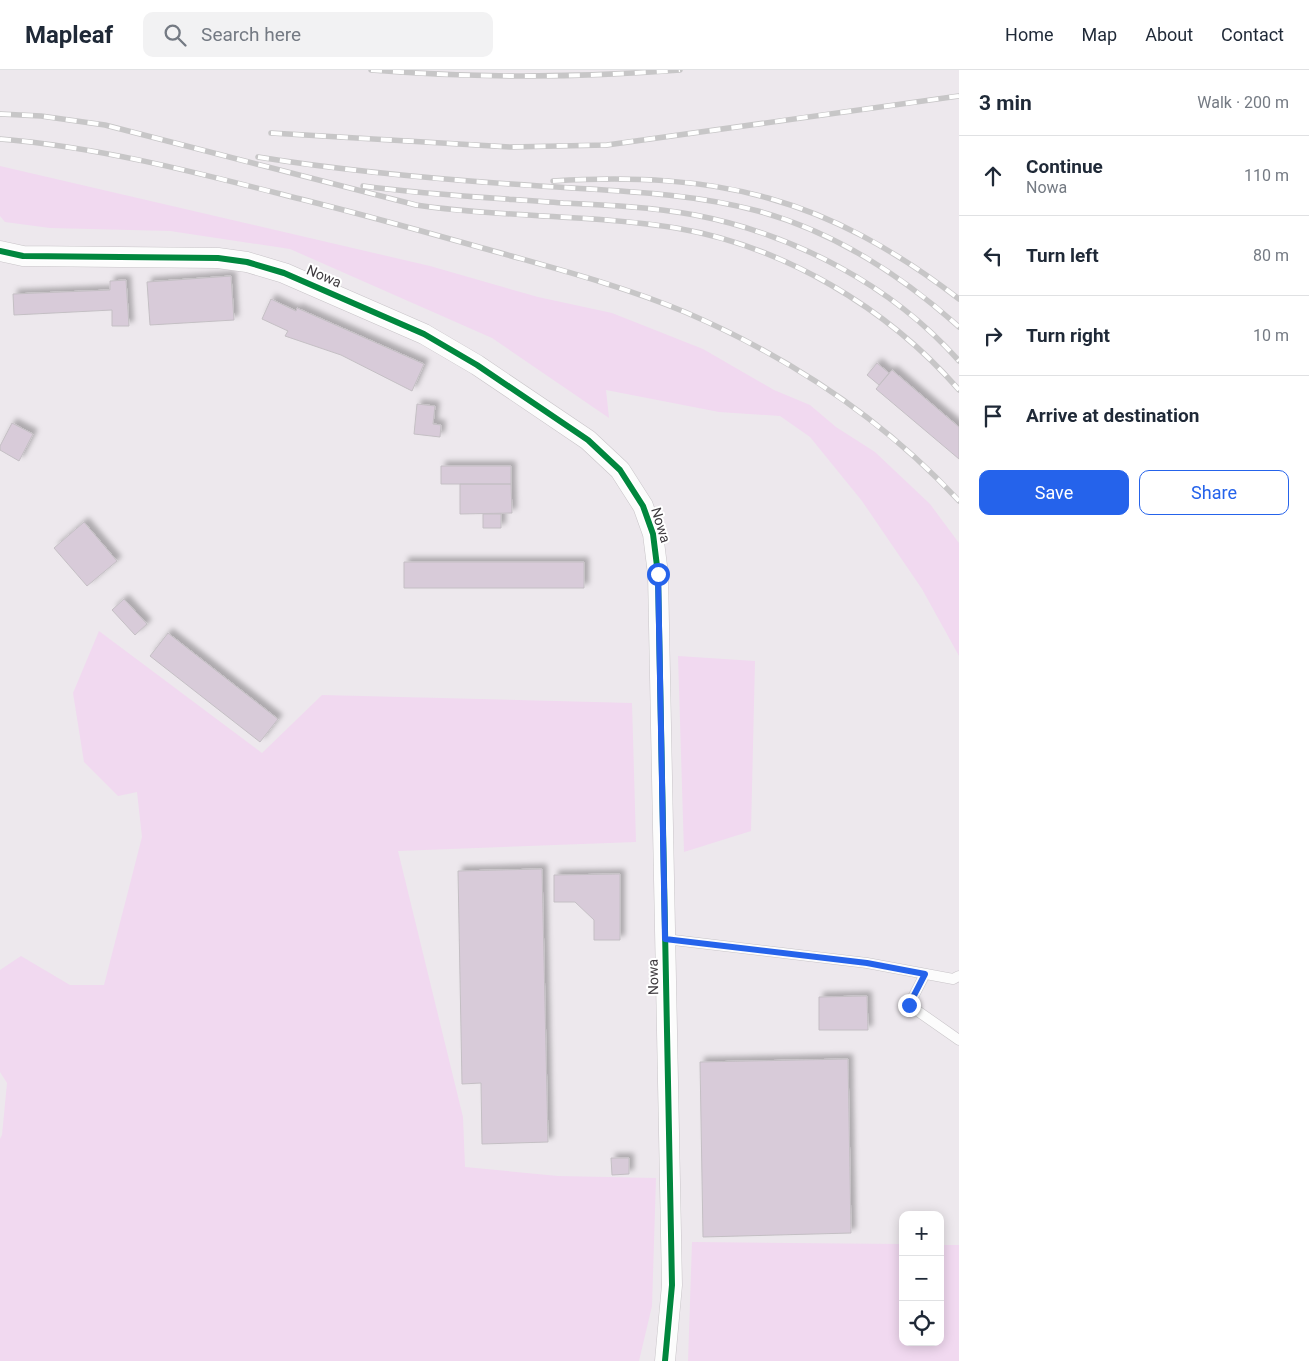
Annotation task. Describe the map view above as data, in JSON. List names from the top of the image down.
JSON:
{
  "streets": {
    "street": ["Nowa"]
  },
  "page": {
    "header": "Mapleaf",
    "search": "Search here",
    "nav": [
      "Home",
      "Map",
      "About",
      "Contact"
    ],
    "heading": ["3 min", "Walk · 200 m"],
    "list": [
      ["Continue", "Nowa", "110 m"],
      ["Turn left", "80 m"],
      ["Turn right", "10 m"],
      "Arrive at destination"
    ],
    "buttons": ["Save", "Share"],
    "map_buttons": ["+", "−"]
  }
}
